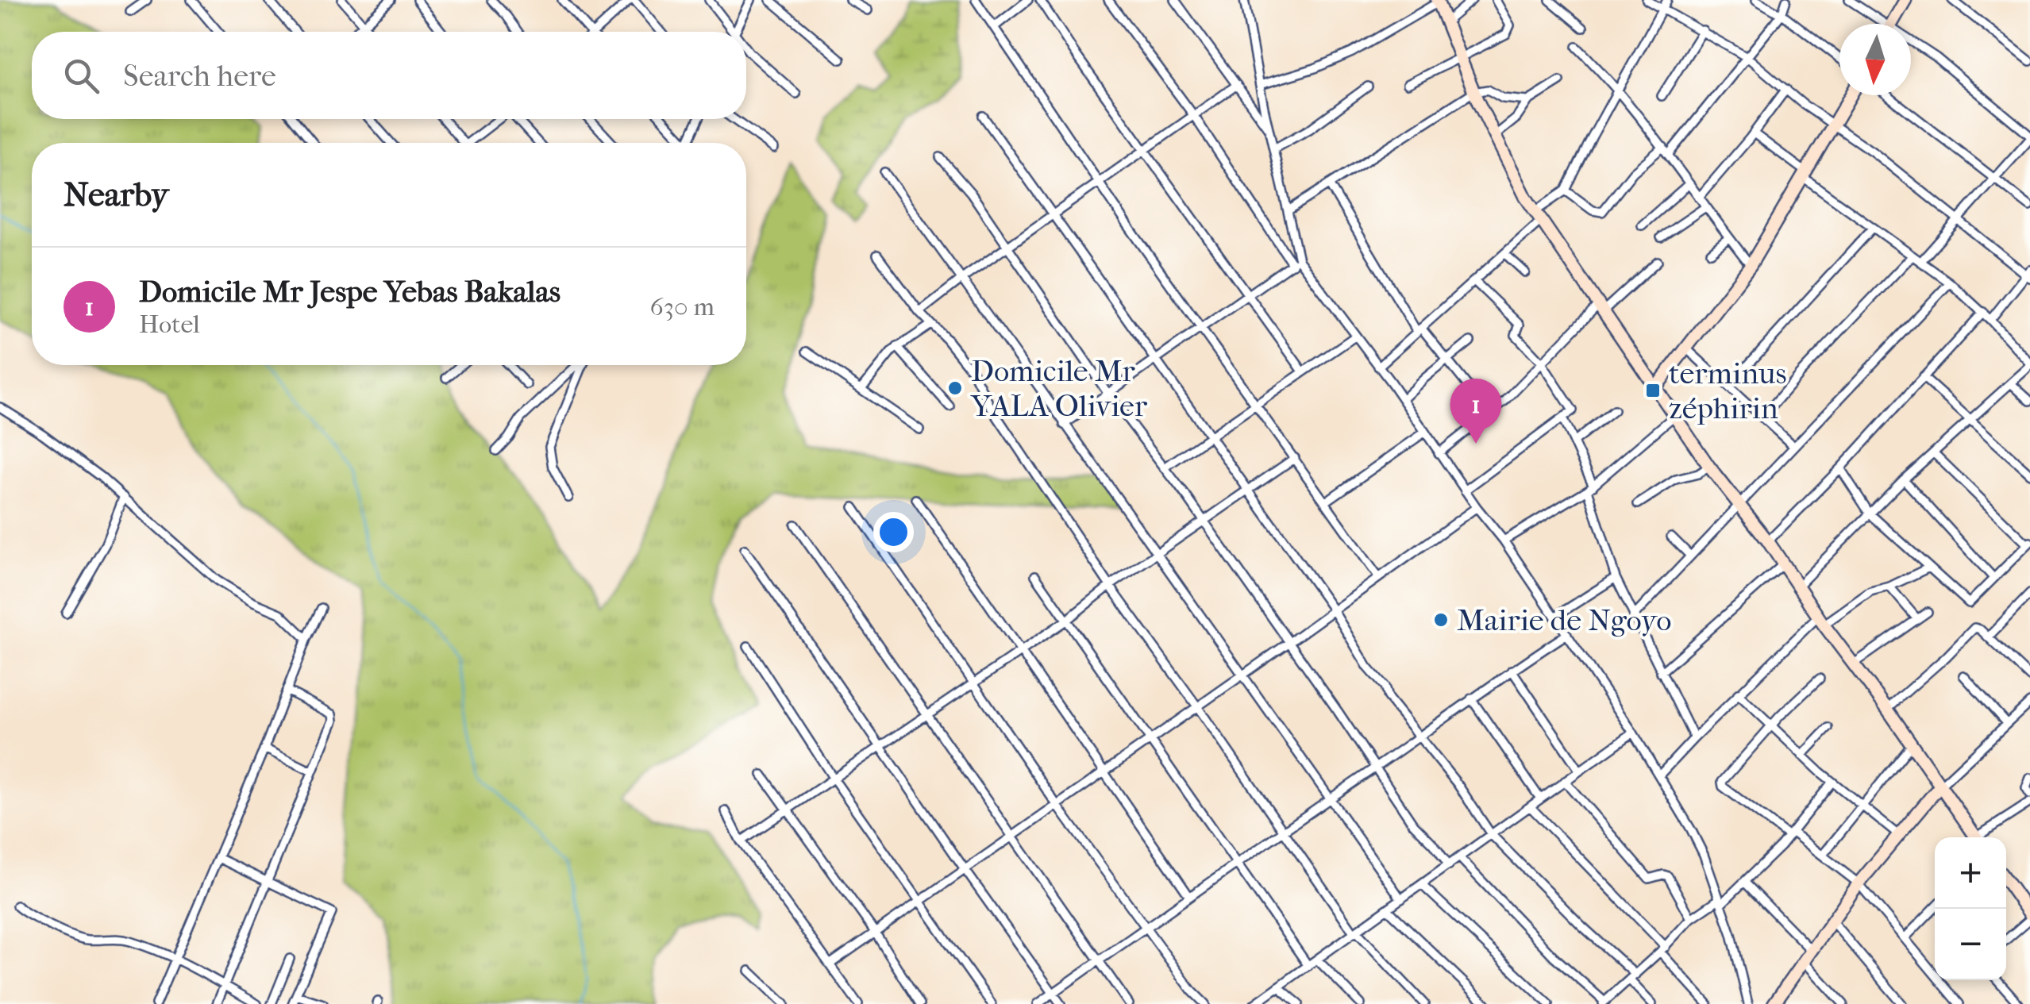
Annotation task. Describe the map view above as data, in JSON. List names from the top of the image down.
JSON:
{
  "places": {
    "other": ["Domicile Mr YALA Olivier", "Mairie de Ngoyo"],
    "transit": ["terminus zéphirin"]
  },
  "north": "bottom",
  "page": {
    "search": "Search here",
    "heading": "Nearby",
    "list": [
      {
        "mark": "1",
        "name": "Domicile Mr Jespe Yebas Bakalas",
        "note": "Hotel",
        "value": "630 m"
      }
    ],
    "pins": "1",
    "map_buttons": ["+", "−"]
  }
}
